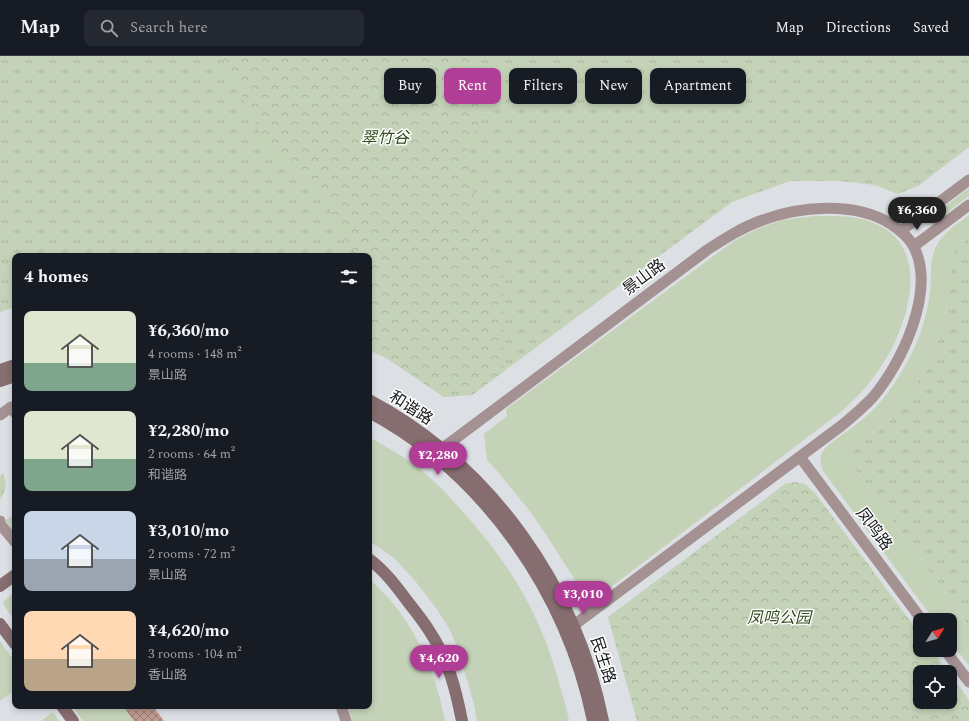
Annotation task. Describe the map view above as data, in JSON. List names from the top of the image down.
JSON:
{
  "streets": {
    "main road": ["和谐路", "民生路"],
    "street": ["景山路", "凤鸣路"]
  },
  "crossings": [
    ["景山路", "和谐路"],
    ["景山路", "凤鸣路"],
    ["景山路", "民生路"],
    ["和谐路", "民生路"]
  ],
  "parks": ["翠竹谷", "凤鸣公园"],
  "north": "top right",
  "page": {
    "header": "Map",
    "search": "Search here",
    "nav": ["Map", "Directions", "Saved"],
    "chip": [
      "Buy",
      "Rent",
      "Filters",
      "New",
      "Apartment"
    ],
    "price": [
      "¥6,360",
      "¥2,280",
      "¥3,010",
      "¥4,620"
    ],
    "heading": "4 homes",
    "list": [
      {
        "name": "¥6,360/mo",
        "note": "4 rooms · 148 m² · 景山路"
      },
      {
        "name": "¥2,280/mo",
        "note": "2 rooms · 64 m² · 和谐路"
      },
      {
        "name": "¥3,010/mo",
        "note": "2 rooms · 72 m² · 景山路"
      },
      {
        "name": "¥4,620/mo",
        "note": "3 rooms · 104 m² · 香山路"
      }
    ]
  }
}
